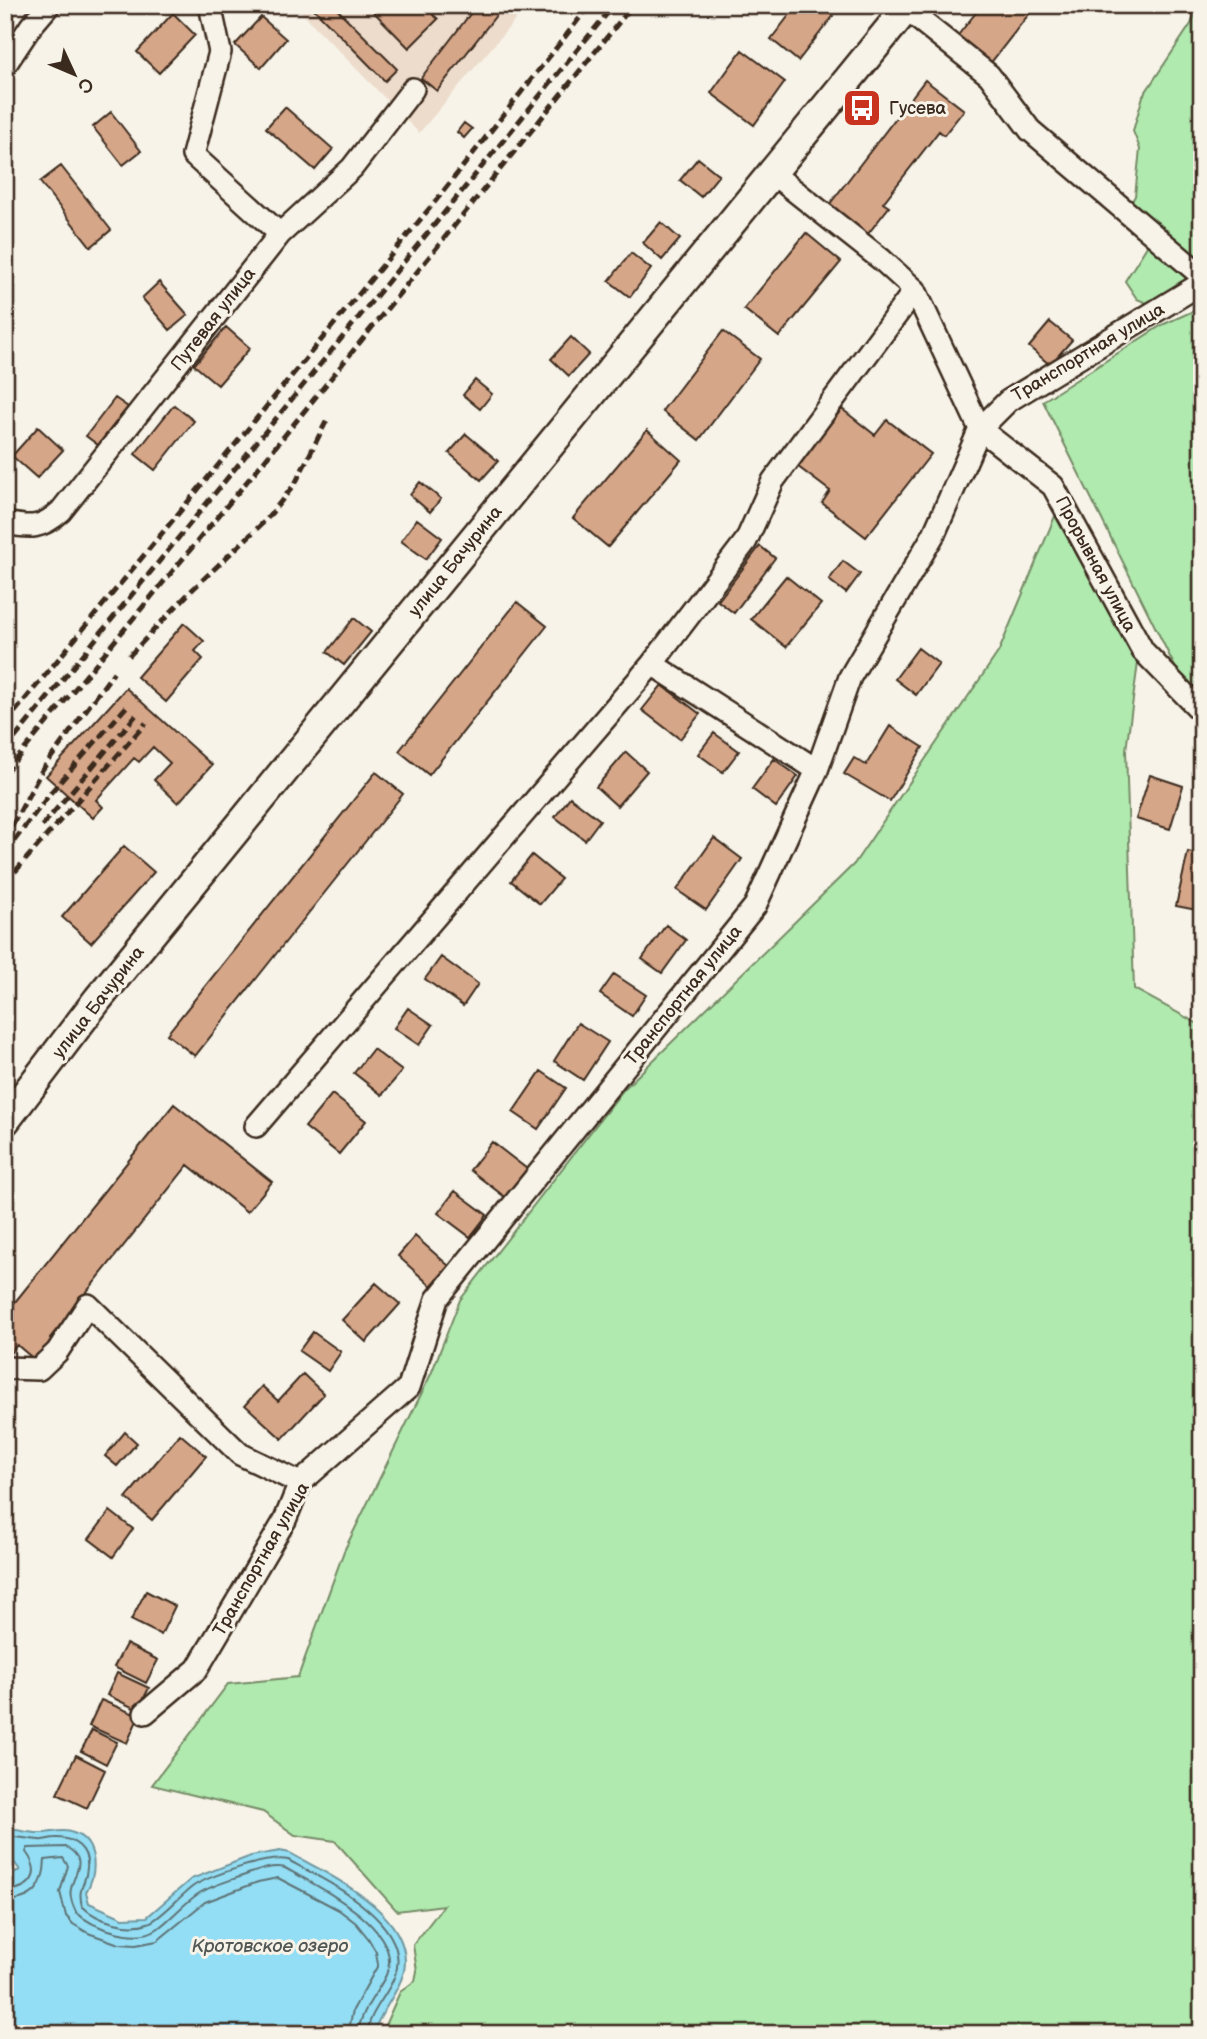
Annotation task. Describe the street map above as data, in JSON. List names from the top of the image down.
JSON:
{
  "streets": {
    "street": [
      "Путевая улица",
      "Транспортная улица",
      "улица Бачурина",
      "Прорывная улица"
    ]
  },
  "crossings": [
    ["Транспортная улица", "Прорывная улица"],
    ["улица Бачурина", "Прорывная улица"]
  ],
  "water": ["Кротовское озеро"],
  "places": {
    "bus stop": ["Гусева"]
  },
  "north": "bottom right"
}
